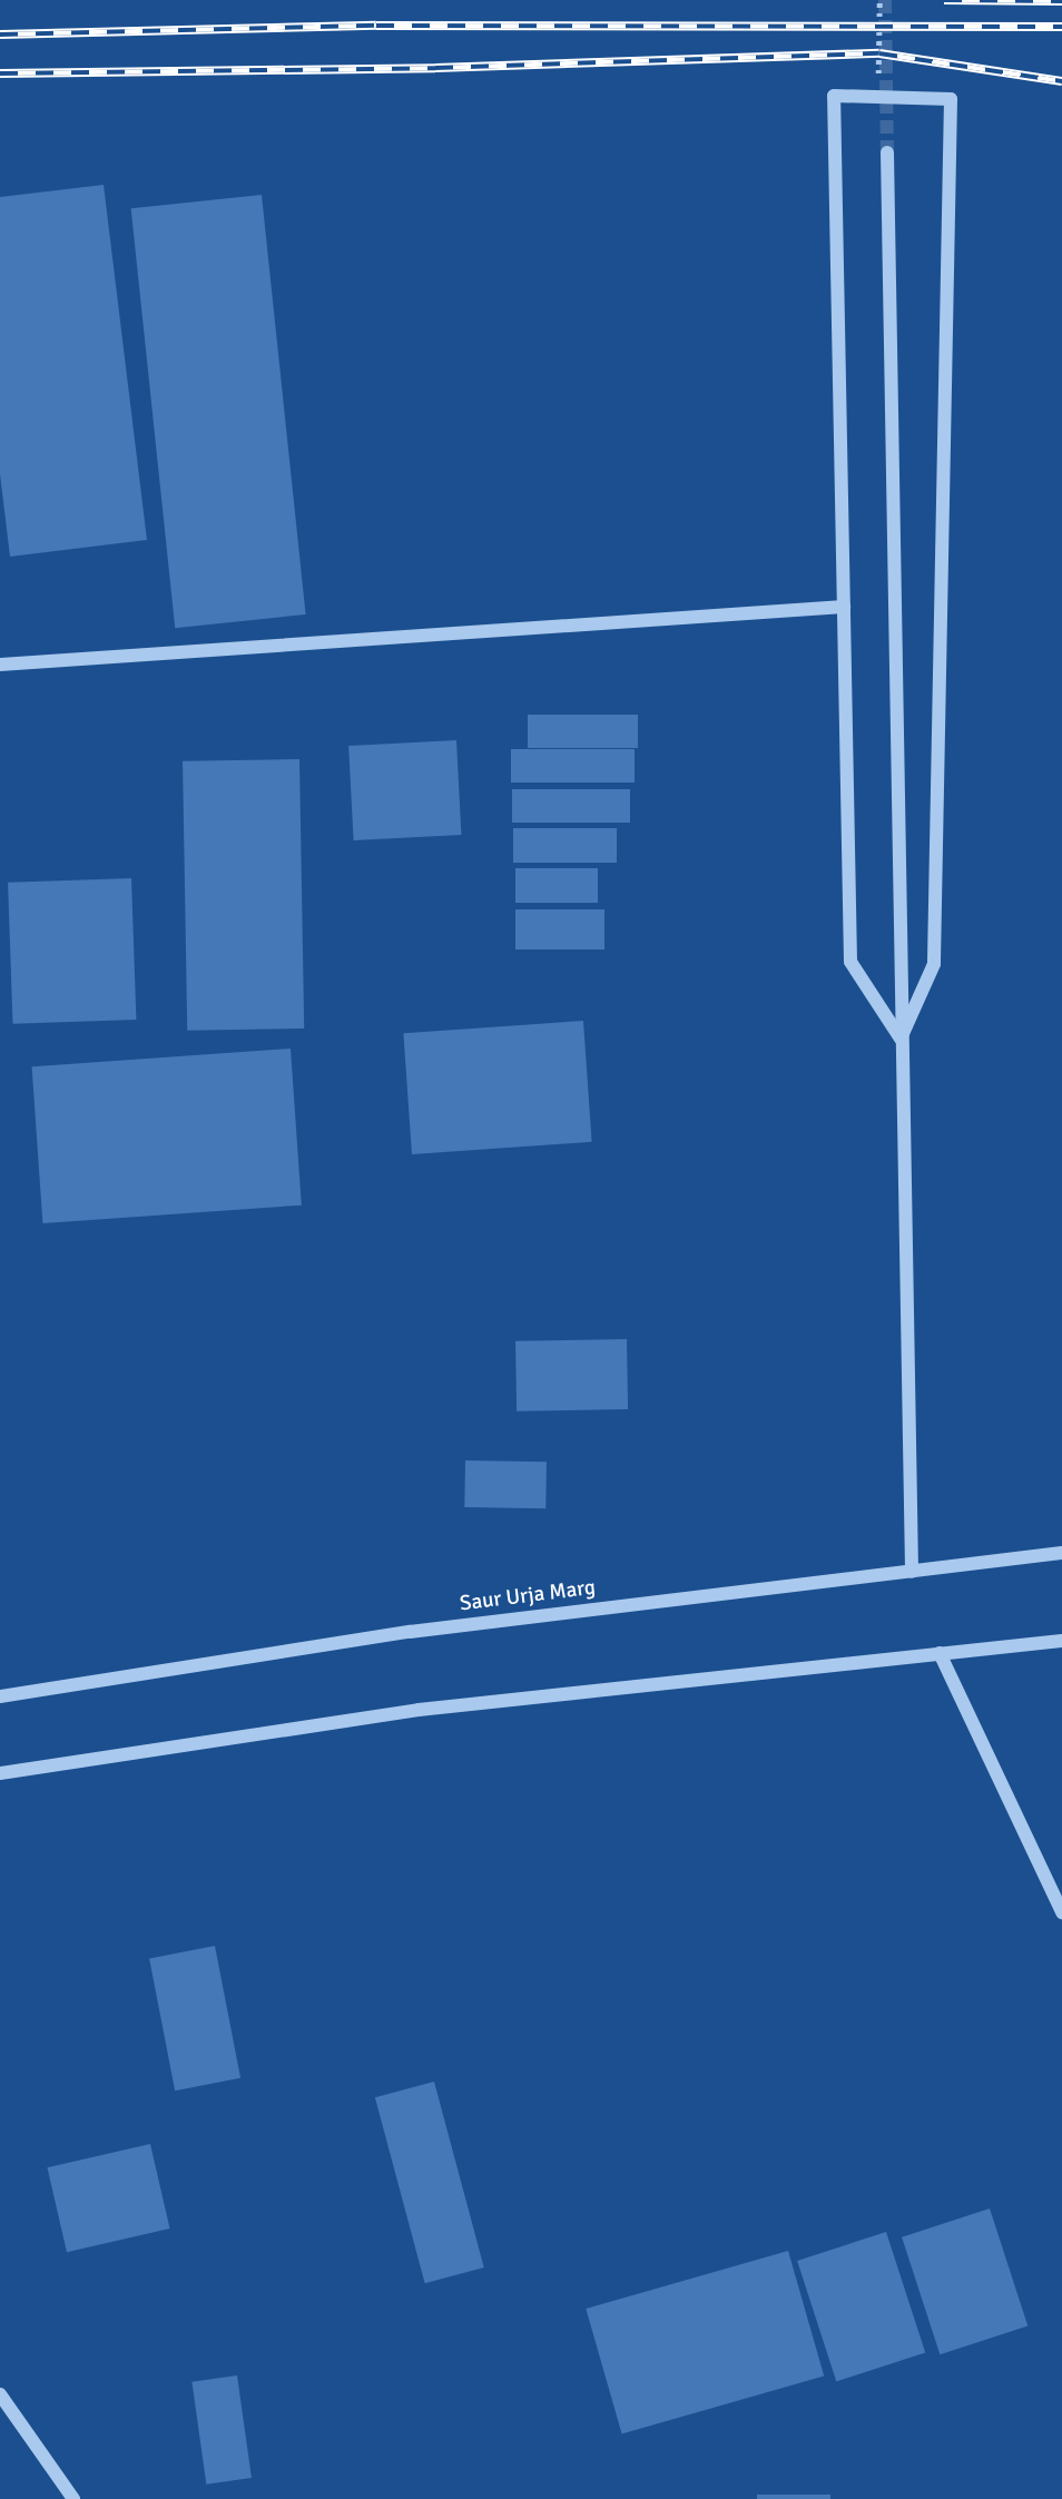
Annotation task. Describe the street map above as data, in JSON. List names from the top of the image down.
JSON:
{
  "streets": {
    "street": ["Saur Urja Marg"]
  }
}
